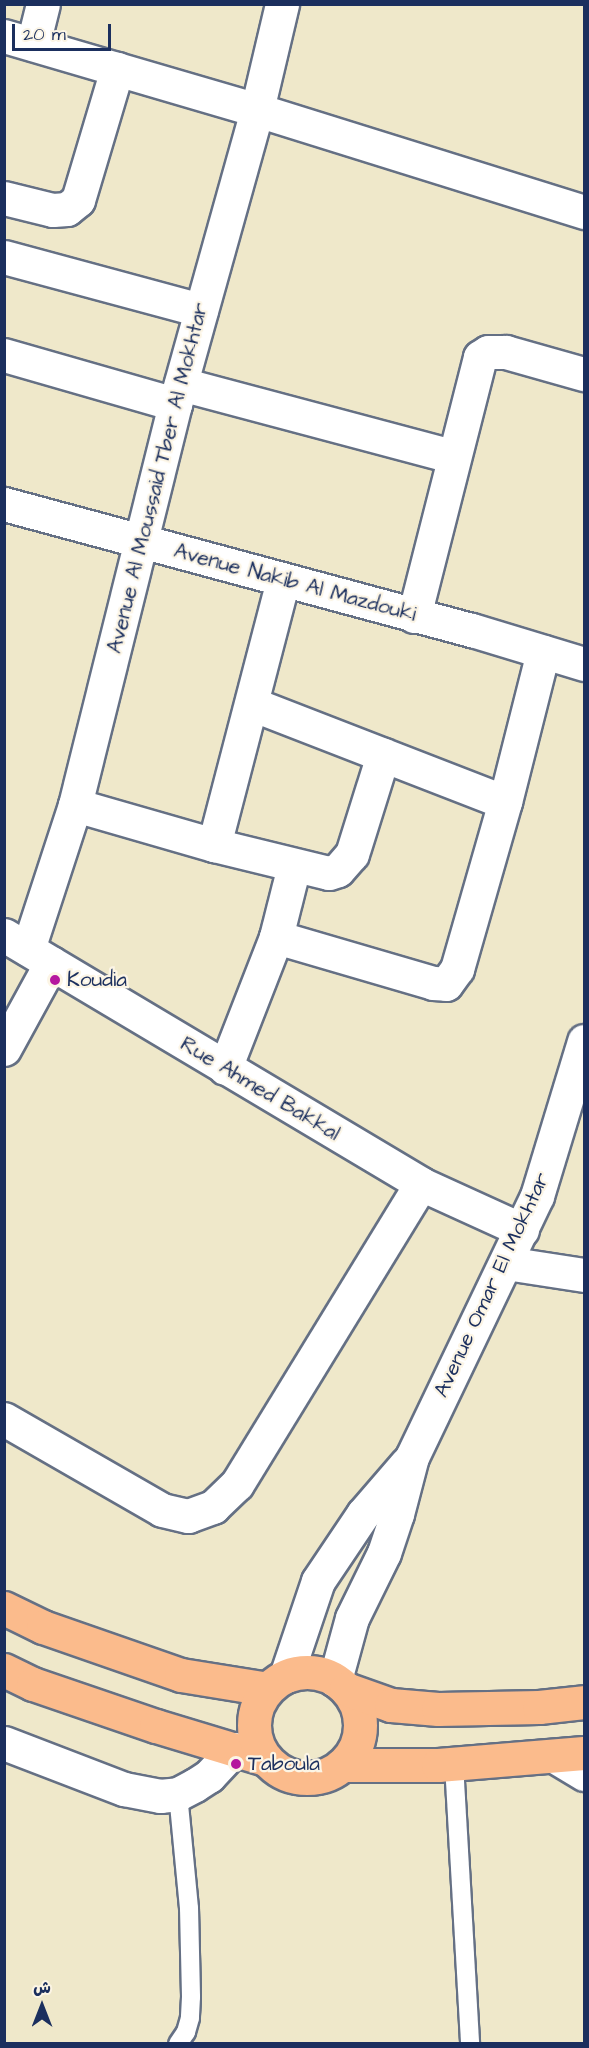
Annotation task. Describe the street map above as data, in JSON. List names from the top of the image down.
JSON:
{
  "streets": {
    "street": [
      "Avenue Al Moussaid Tber Al Mokhtar",
      "Avenue Nakib Al Mazdouki",
      "Rue Ahmed Bakkal",
      "Avenue Omar El Mokhtar"
    ]
  },
  "crossings": [
    ["Avenue Al Moussaid Tber Al Mokhtar", "Avenue Nakib Al Mazdouki"],
    ["Avenue Al Moussaid Tber Al Mokhtar", "Rue Ahmed Bakkal"],
    ["Rue Ahmed Bakkal", "Avenue Omar El Mokhtar"]
  ],
  "places": ["Koudia", "Taboula"],
  "scale_bar": "20 m",
  "north": "top"
}
